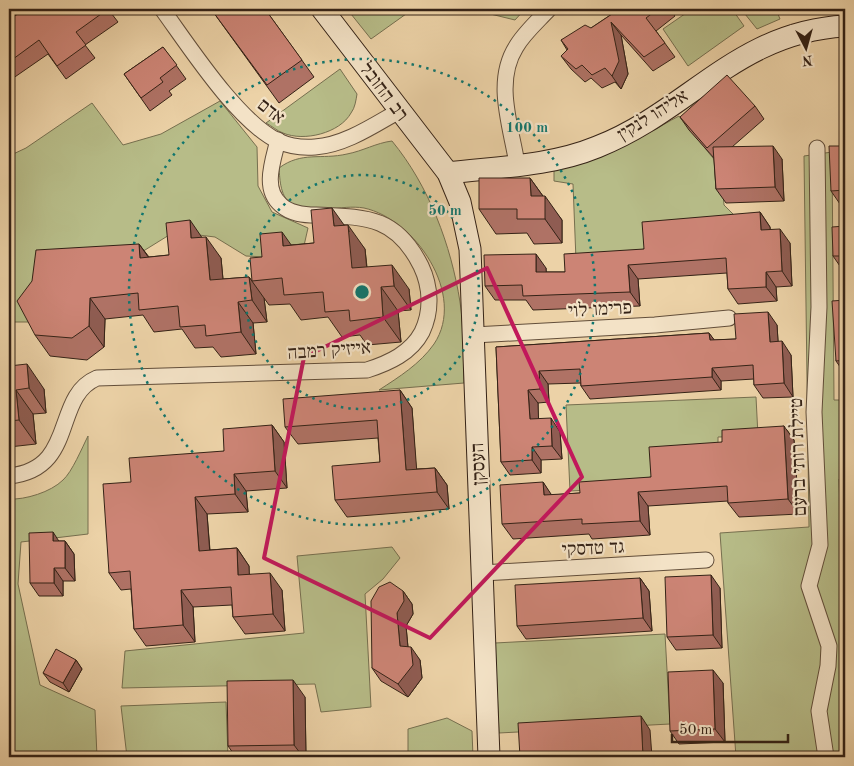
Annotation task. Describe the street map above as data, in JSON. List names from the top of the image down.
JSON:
{
  "streets": {
    "street": [
      "רב החובל",
      "אדם",
      "אליהו לנקין",
      "פרימו לוי",
      "אייזיק רמבה",
      "טיילת רותי ברעם",
      "העסקן",
      "גד טדסקי"
    ]
  },
  "crossings": [
    ["רב החובל", "אדם"],
    ["רב החובל", "אליהו לנקין"],
    ["רב החובל", "העסקן"],
    ["אדם", "אייזיק רמבה"],
    ["אליהו לנקין", "העסקן"],
    ["פרימו לוי", "העסקן"],
    ["העסקן", "גד טדסקי"]
  ],
  "scale_bar": "50 m",
  "north": "bottom",
  "rings": ["100 m", "50 m"]
}
